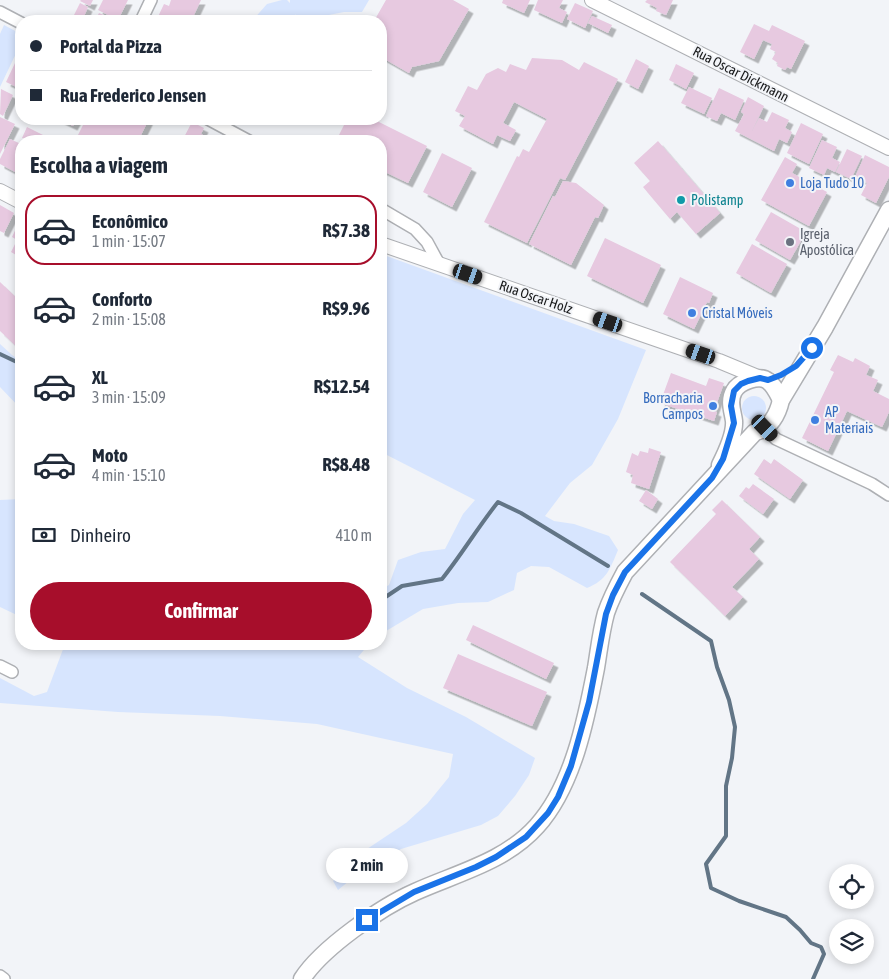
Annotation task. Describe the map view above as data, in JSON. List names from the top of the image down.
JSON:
{
  "streets": {
    "street": ["Rua Oscar Dickmann", "Rua Oscar Holz"]
  },
  "places": [
    "Loja Tudo 10",
    "Polistamp",
    "Igreja Apostólica",
    "Cristal Móveis",
    "Borracharia Campos",
    "AP Materiais"
  ],
  "page": {
    "banner": ["Portal da Pizza", "Rua Frederico Jensen"],
    "heading": "Escolha a viagem",
    "list": [
      {
        "name": "Econômico",
        "note": "1 min · 15:07",
        "value": "R$7.38"
      },
      {
        "name": "Conforto",
        "note": "2 min · 15:08",
        "value": "R$9.96"
      },
      {
        "name": "XL",
        "note": "3 min · 15:09",
        "value": "R$12.54"
      },
      {
        "name": "Moto",
        "note": "4 min · 15:10",
        "value": "R$8.48"
      }
    ],
    "pay": ["Dinheiro", "410 m"],
    "buttons": "Confirmar",
    "bubble": "2 min"
  }
}
